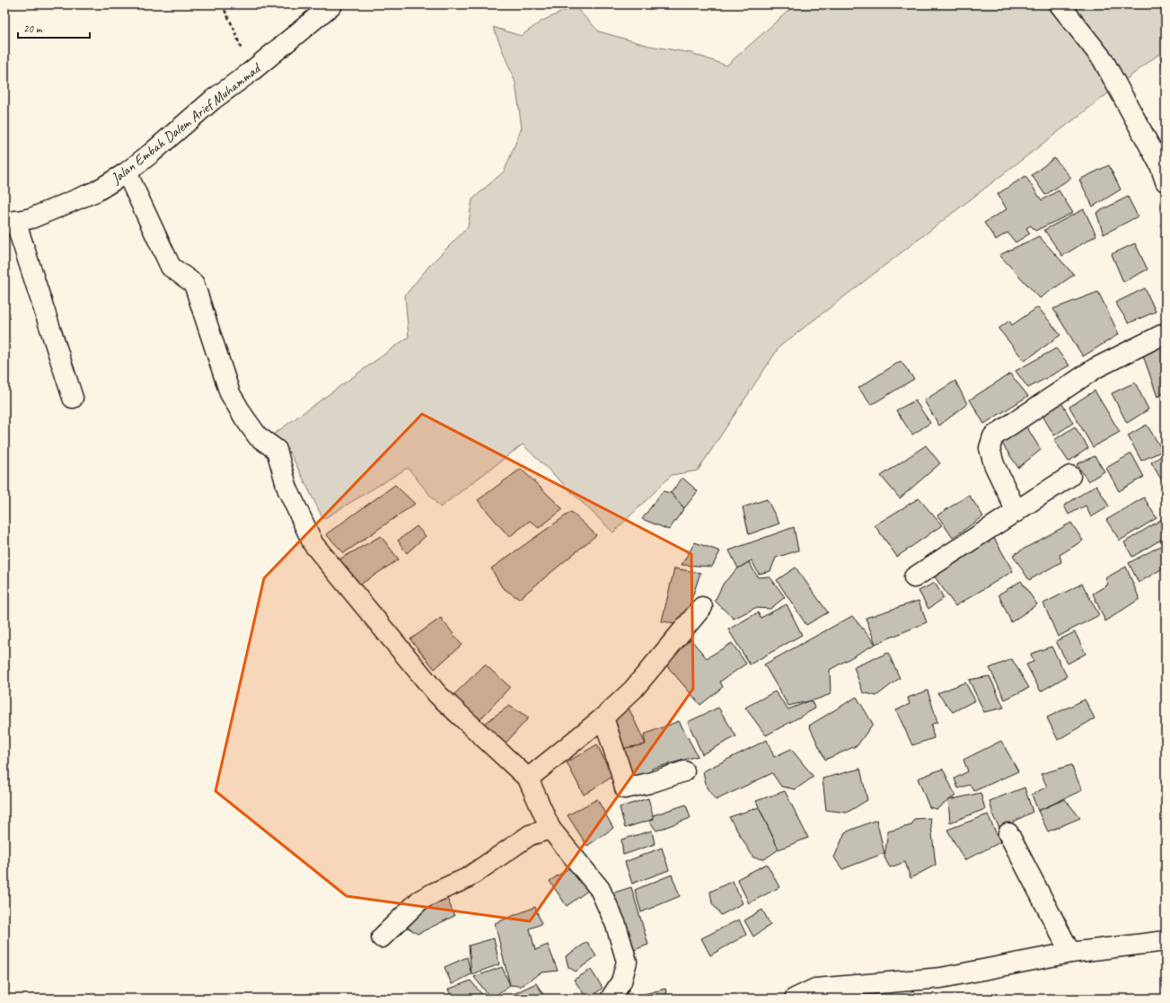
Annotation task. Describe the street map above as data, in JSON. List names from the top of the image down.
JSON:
{
  "streets": {
    "street": ["Jalan Embah Dalem Arief Muhammad"]
  },
  "scale_bar": "20 m"
}
